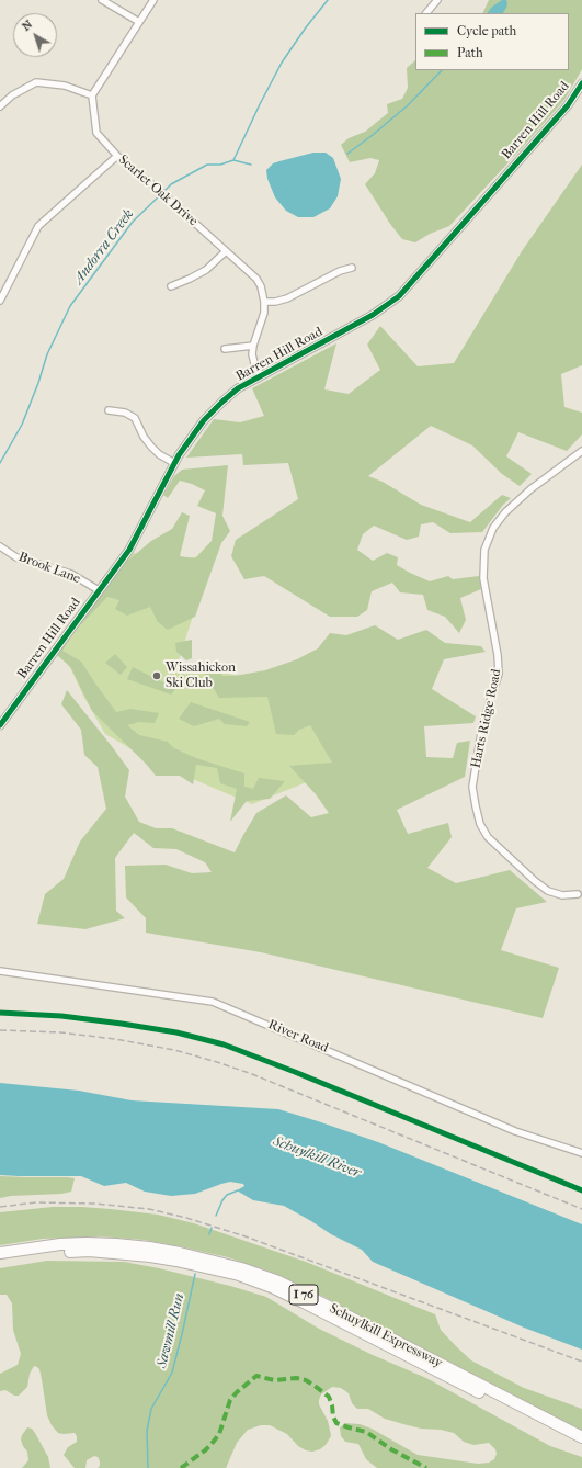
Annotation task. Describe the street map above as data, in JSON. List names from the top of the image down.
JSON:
{
  "streets": {
    "highway": ["I 76", "Schuylkill Expressway"],
    "street": [
      "Barren Hill Road",
      "Scarlet Oak Drive",
      "Brook Lane",
      "Harts Ridge Road",
      "River Road"
    ]
  },
  "crossings": [
    ["Barren Hill Road", "Scarlet Oak Drive"],
    ["Barren Hill Road", "Brook Lane"]
  ],
  "water": ["Andorra Creek", "Schuylkill River", "Sawmill Run"],
  "places": ["Wissahickon Ski Club"],
  "legend": ["Cycle path", "Path"],
  "north": "top left"
}
